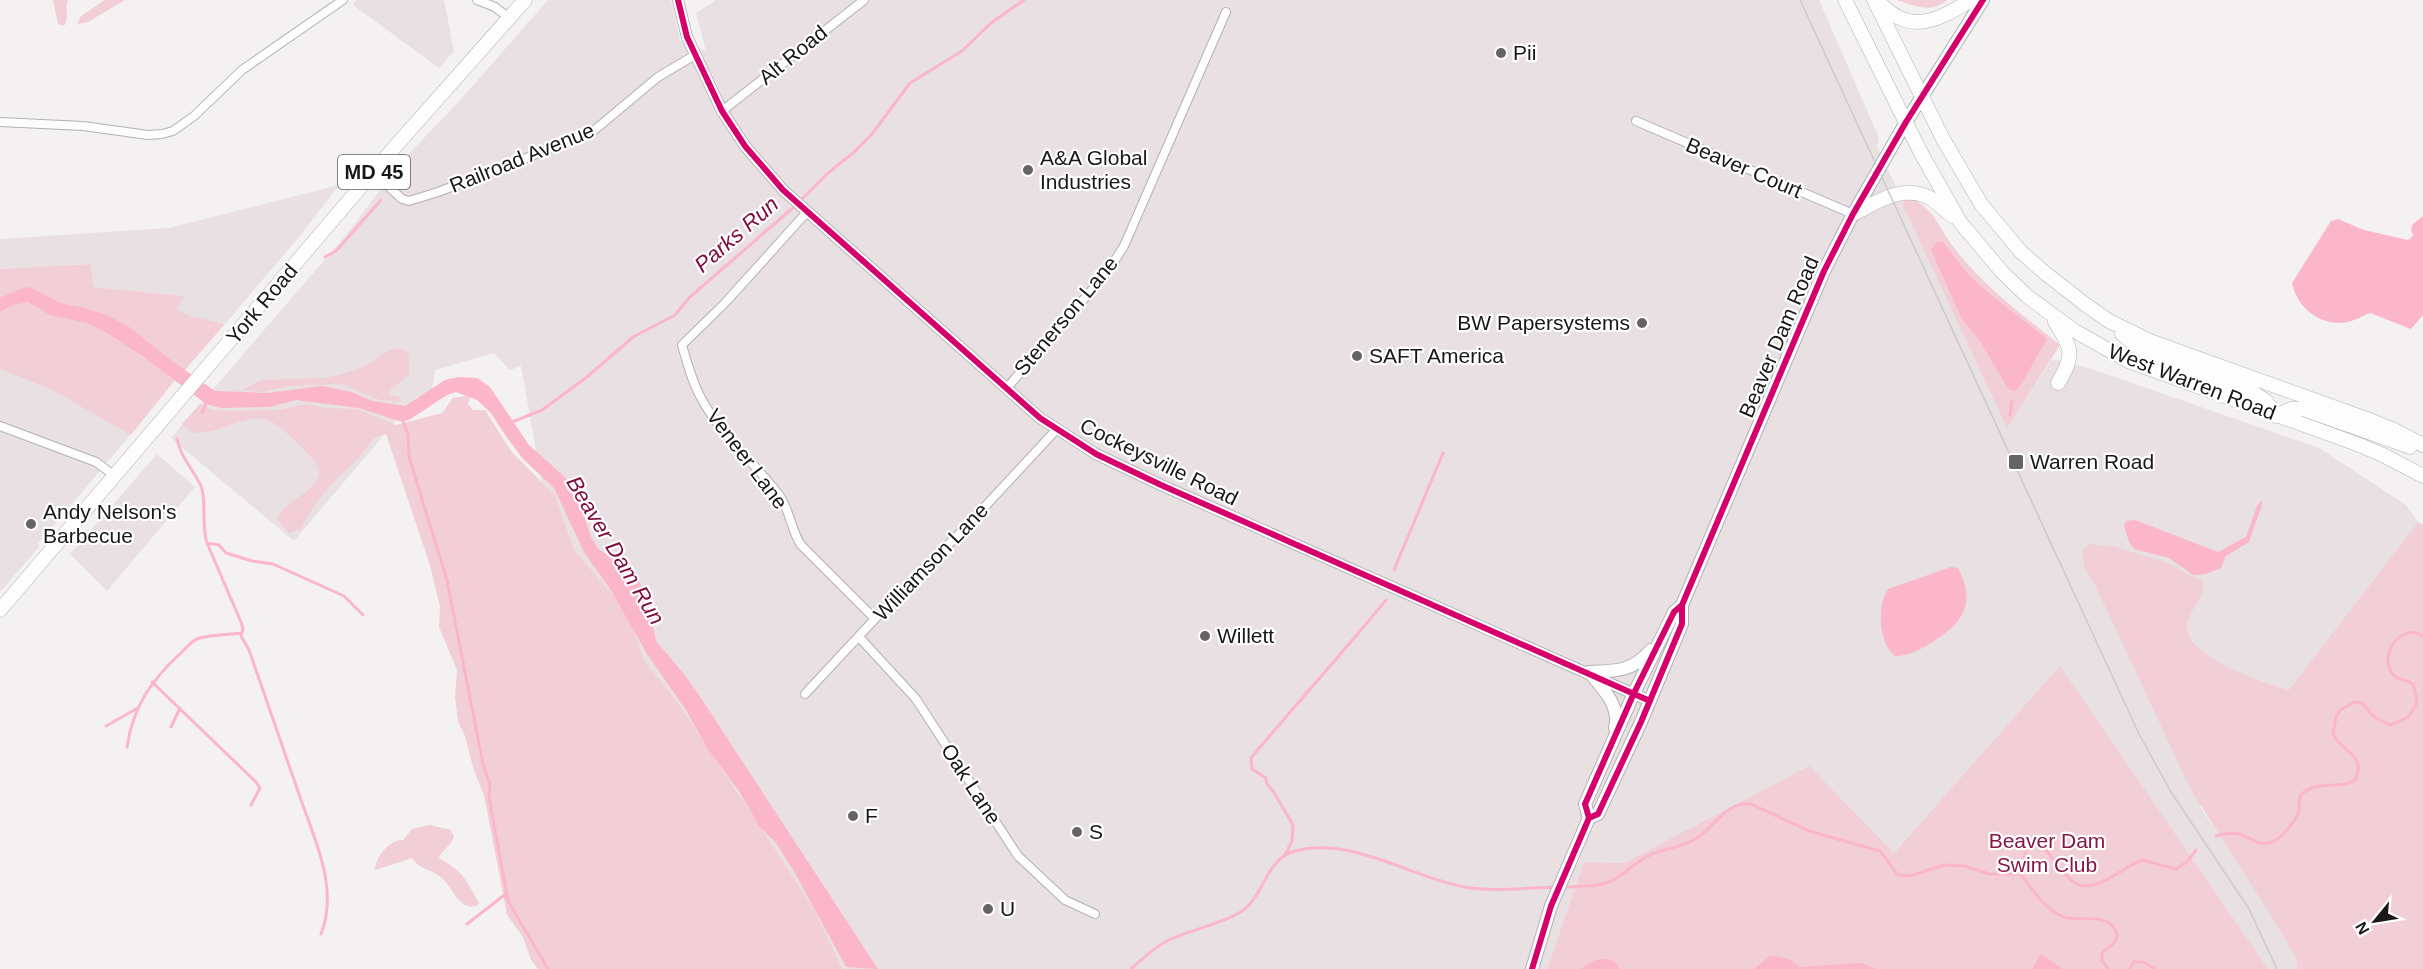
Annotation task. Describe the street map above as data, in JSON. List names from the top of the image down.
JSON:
{
  "streets": {
    "main road": [
      "MD 45",
      "York Road",
      "Beaver Dam Road",
      "West Warren Road"
    ],
    "street": [
      "Alt Road",
      "Railroad Avenue",
      "Beaver Court",
      "Stenerson Lane",
      "Veneer Lane",
      "Cockeysville Road",
      "Williamson Lane",
      "Oak Lane"
    ]
  },
  "crossings": [
    ["Alt Road", "Cockeysville Road"],
    ["Railroad Avenue", "York Road"],
    ["Railroad Avenue", "Cockeysville Road"],
    ["Beaver Court", "Beaver Dam Road"],
    ["Stenerson Lane", "Cockeysville Road"],
    ["Beaver Dam Road", "West Warren Road"],
    ["Beaver Dam Road", "Cockeysville Road"],
    ["Veneer Lane", "Cockeysville Road"],
    ["Veneer Lane", "Williamson Lane"],
    ["Cockeysville Road", "Williamson Lane"],
    ["Williamson Lane", "Oak Lane"]
  ],
  "water": ["Parks Run", "Beaver Dam Run"],
  "parks": ["Beaver Dam Swim Club"],
  "places": {
    "other": [
      "Pii",
      "A&A Global Industries",
      "BW Papersystems",
      "SAFT America",
      "Andy Nelson's Barbecue",
      "Willett",
      "F",
      "S",
      "U"
    ],
    "transit": ["Warren Road"]
  },
  "north": "bottom left"
}
